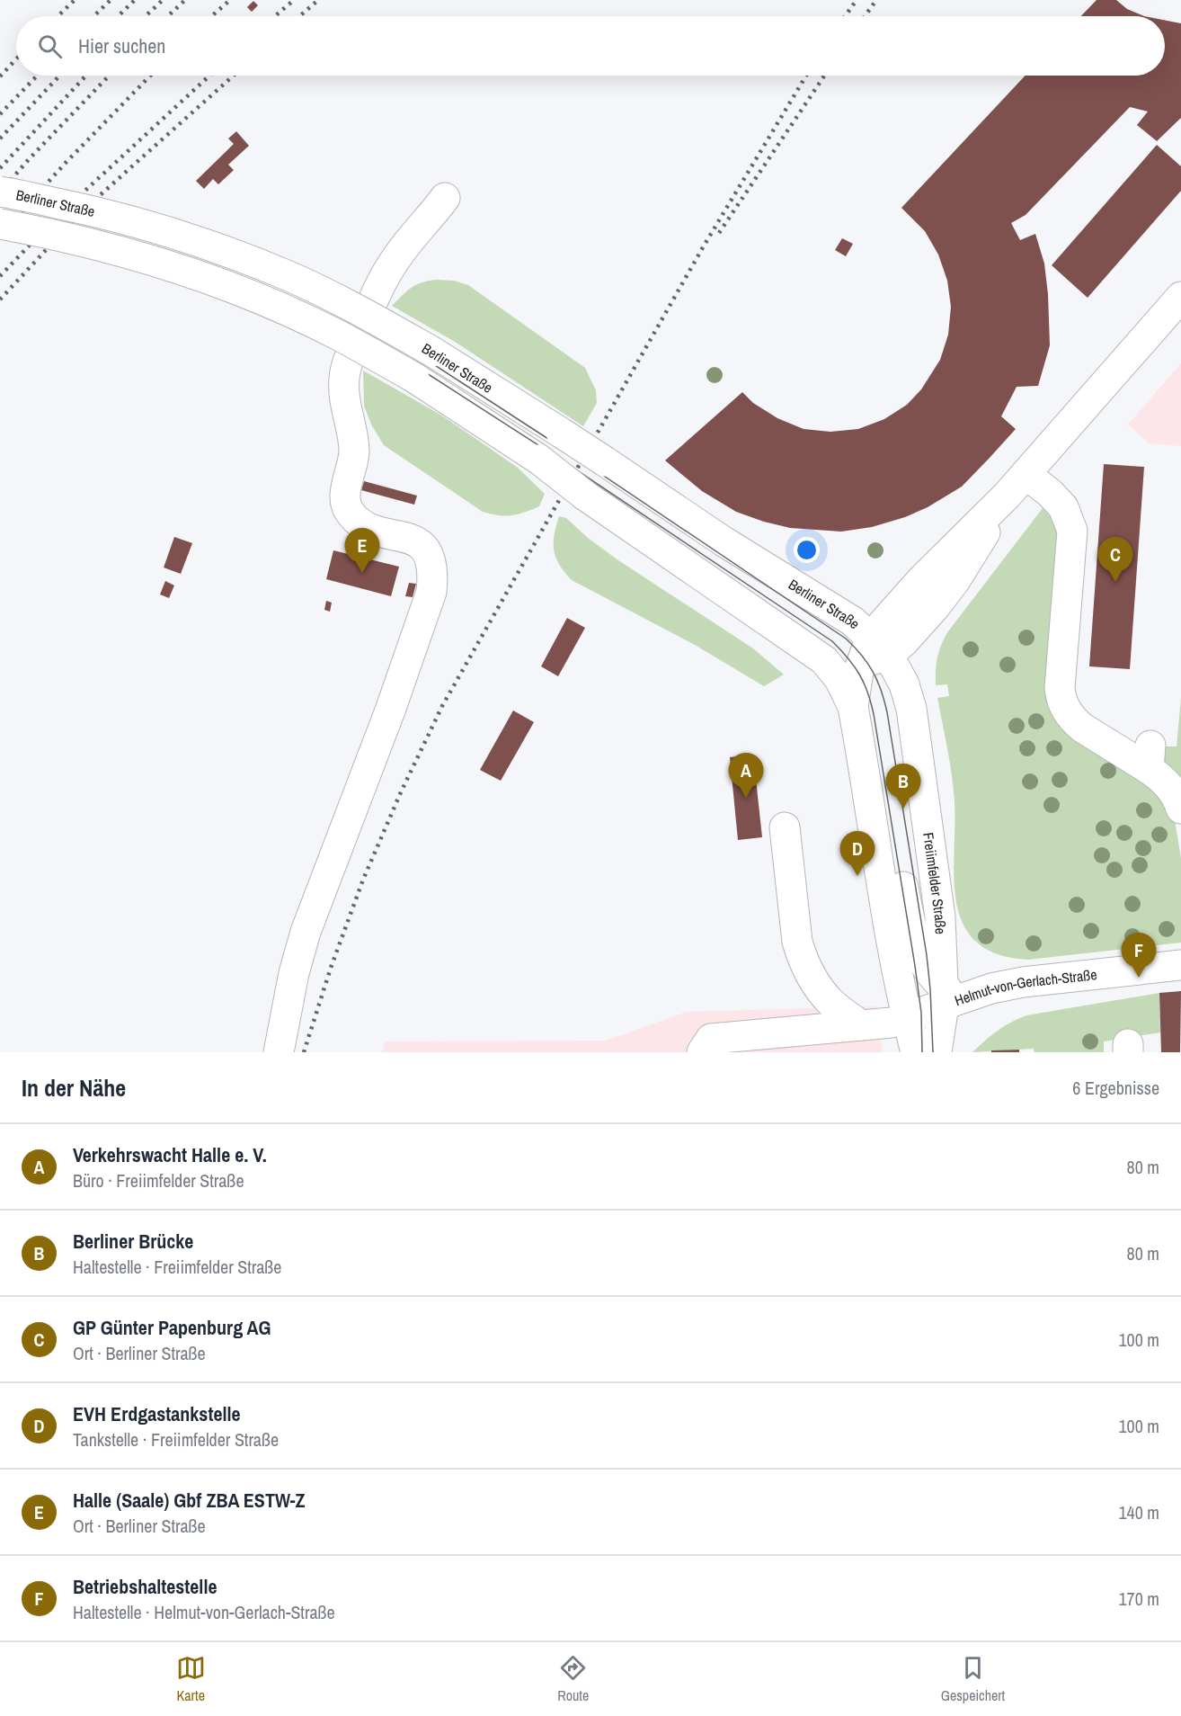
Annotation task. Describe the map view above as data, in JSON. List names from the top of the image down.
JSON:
{
  "streets": {
    "street": ["Berliner Straße", "Freiimfelder Straße", "Helmut-von-Gerlach-Straße"]
  },
  "crossings": [
    ["Berliner Straße", "Freiimfelder Straße"],
    ["Freiimfelder Straße", "Helmut-von-Gerlach-Straße"]
  ],
  "page": {
    "search": "Hier suchen",
    "pins": [
      "E",
      "C",
      "A",
      "B",
      "D",
      "F"
    ],
    "heading": ["In der Nähe", "6 Ergebnisse"],
    "list": [
      {
        "mark": "A",
        "name": "Verkehrswacht Halle e. V.",
        "note": "Büro · Freiimfelder Straße",
        "value": "80 m"
      },
      {
        "mark": "B",
        "name": "Berliner Brücke",
        "note": "Haltestelle · Freiimfelder Straße",
        "value": "80 m"
      },
      {
        "mark": "C",
        "name": "GP Günter Papenburg AG",
        "note": "Ort · Berliner Straße",
        "value": "100 m"
      },
      {
        "mark": "D",
        "name": "EVH Erdgastankstelle",
        "note": "Tankstelle · Freiimfelder Straße",
        "value": "100 m"
      },
      {
        "mark": "E",
        "name": "Halle (Saale) Gbf ZBA ESTW-Z",
        "note": "Ort · Berliner Straße",
        "value": "140 m"
      },
      {
        "mark": "F",
        "name": "Betriebshaltestelle",
        "note": "Haltestelle · Helmut-von-Gerlach-Straße",
        "value": "170 m"
      }
    ],
    "nav": ["Karte", "Route", "Gespeichert"]
  }
}
